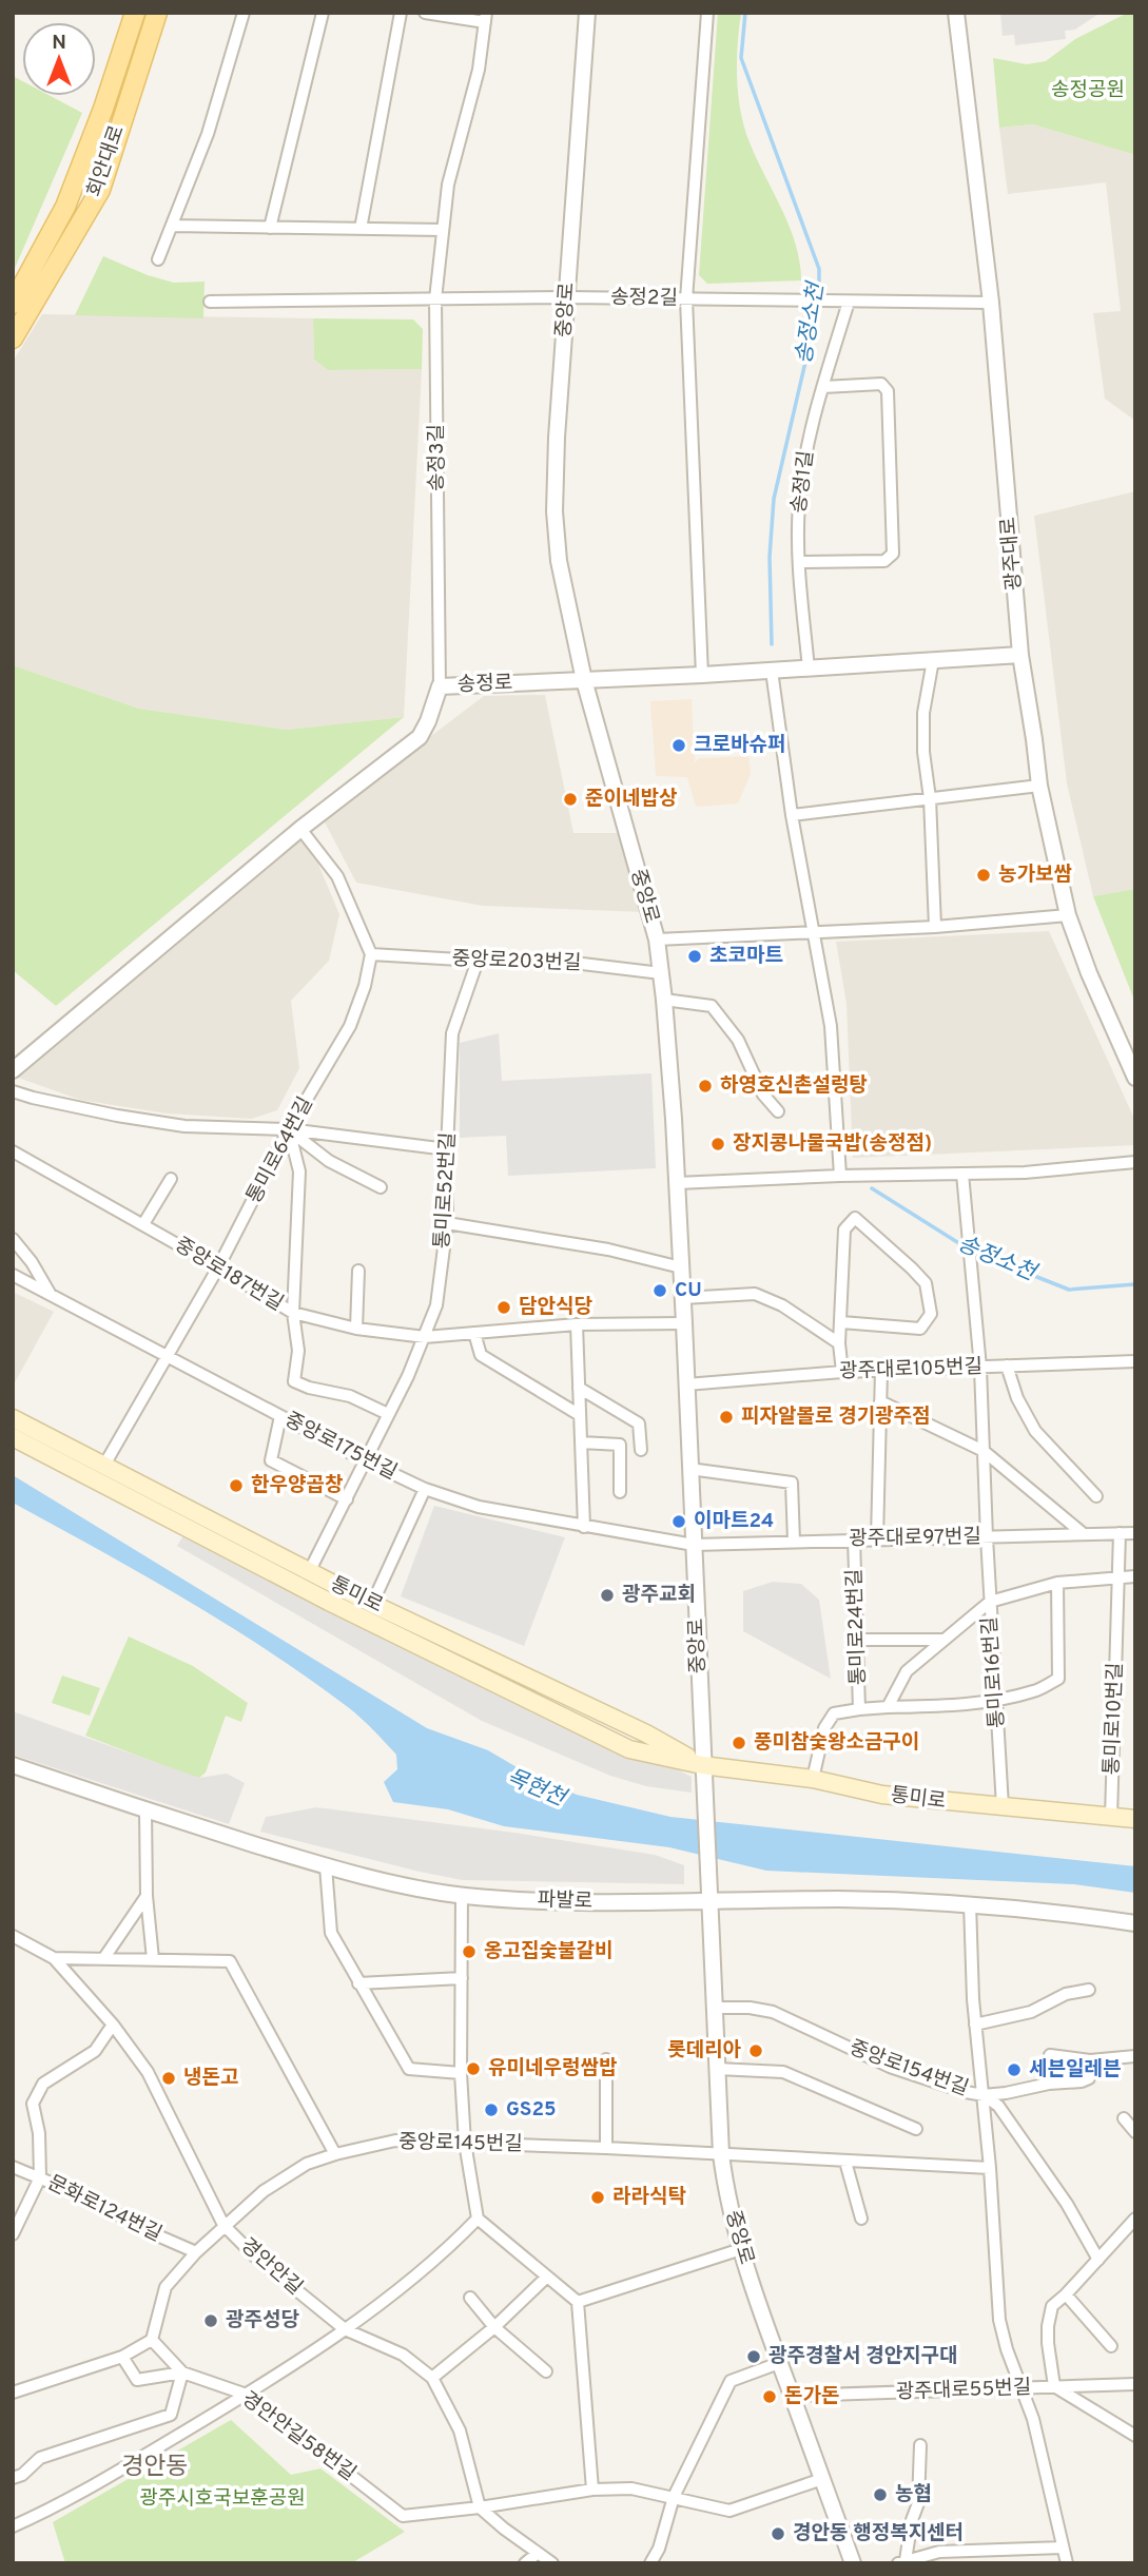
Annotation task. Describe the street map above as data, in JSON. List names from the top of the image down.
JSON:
{
  "streets": {
    "main road": ["회안대로", "통미로"],
    "street": [
      "송정2길",
      "중앙로",
      "송정3길",
      "송정1길",
      "광주대로",
      "송정로",
      "중앙로203번길",
      "통미로64번길",
      "통미로52번길",
      "중앙로187번길",
      "광주대로105번길",
      "중앙로175번길",
      "광주대로97번길",
      "통미로24번길",
      "통미로16번길",
      "통미로10번길",
      "파발로",
      "중앙로154번길",
      "중앙로145번길",
      "문화로124번길",
      "경안안길",
      "광주대로55번길",
      "경안안길58번길"
    ]
  },
  "crossings": [
    ["송정2길", "중앙로"],
    ["송정2길", "송정3길"],
    ["송정2길", "송정1길"],
    ["송정2길", "광주대로"],
    ["중앙로", "송정로"],
    ["중앙로", "중앙로203번길"],
    ["중앙로", "중앙로187번길"],
    ["중앙로", "광주대로105번길"],
    ["중앙로", "중앙로175번길"],
    ["중앙로", "광주대로97번길"],
    ["중앙로", "통미로"],
    ["중앙로", "파발로"],
    ["중앙로", "중앙로154번길"],
    ["중앙로", "중앙로145번길"],
    ["중앙로", "광주대로55번길"],
    ["중앙로", "경안안길58번길"],
    ["송정3길", "송정로"],
    ["송정1길", "송정로"],
    ["광주대로", "송정로"],
    ["중앙로203번길", "통미로64번길"],
    ["중앙로203번길", "통미로52번길"],
    ["통미로64번길", "중앙로187번길"],
    ["통미로64번길", "중앙로175번길"],
    ["통미로64번길", "통미로"],
    ["통미로52번길", "중앙로187번길"],
    ["통미로52번길", "중앙로175번길"],
    ["통미로52번길", "통미로"],
    ["광주대로105번길", "통미로16번길"],
    ["중앙로175번길", "광주대로97번길"],
    ["광주대로97번길", "통미로24번길"],
    ["광주대로97번길", "통미로16번길"],
    ["광주대로97번길", "통미로10번길"],
    ["통미로", "통미로24번길"],
    ["통미로", "통미로16번길"],
    ["통미로", "통미로10번길"],
    ["중앙로145번길", "문화로124번길"],
    ["중앙로145번길", "경안안길"],
    ["경안안길", "경안안길58번길"]
  ],
  "districts": ["경안동"],
  "water": ["송정소천", "목현천"],
  "parks": ["송정공원", "광주시호국보훈공원"],
  "places": [
    "크로바슈퍼",
    "준이네밥상",
    "농가보쌈",
    "초코마트",
    "하영호신촌설렁탕",
    "장지콩나물국밥(송정점)",
    "CU",
    "담안식당",
    "피자알볼로 경기광주점",
    "한우양곱창",
    "이마트24",
    "광주교회",
    "풍미참숯왕소금구이",
    "옹고집숯불갈비",
    "롯데리아",
    "유미네우렁쌈밥",
    "세븐일레븐",
    "냉돈고",
    "GS25",
    "라라식탁",
    "광주성당",
    "광주경찰서 경안지구대",
    "돈가돈",
    "농협",
    "경안동 행정복지센터"
  ],
  "north": "top"
}
